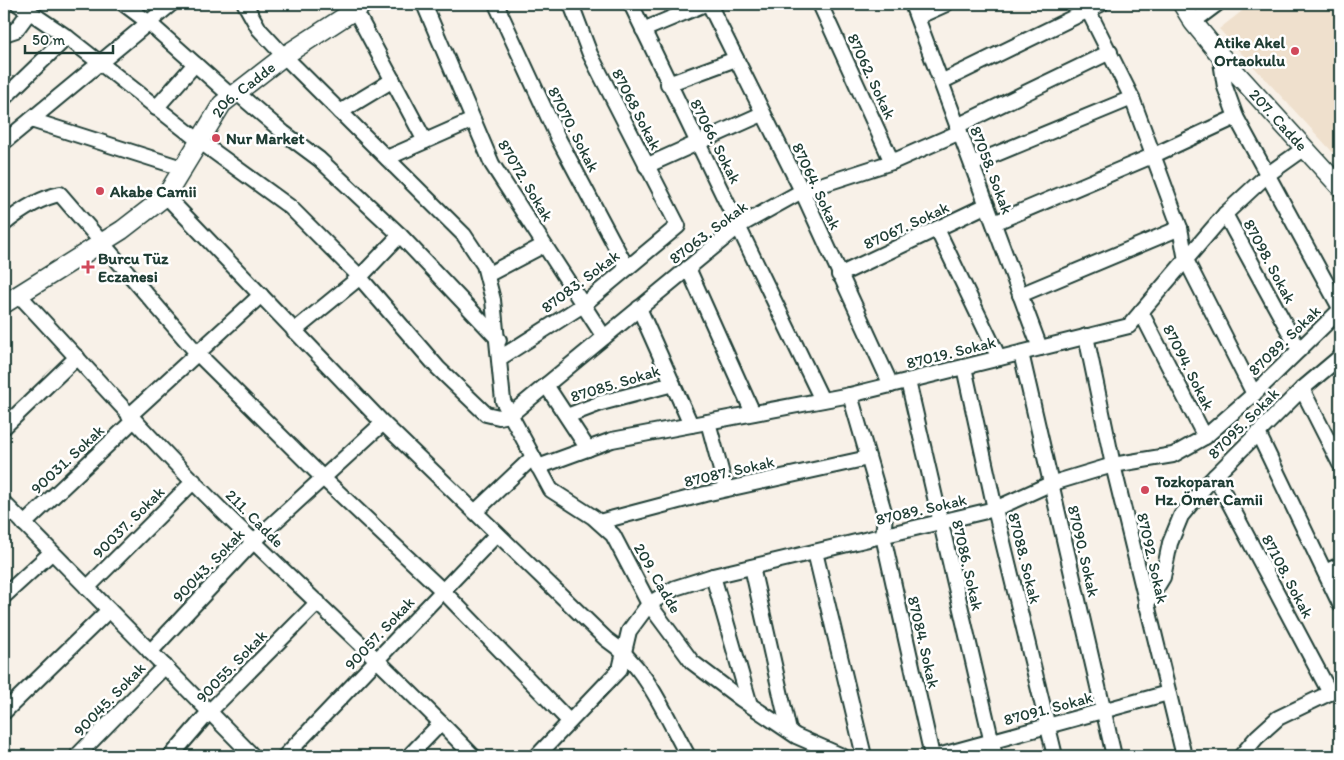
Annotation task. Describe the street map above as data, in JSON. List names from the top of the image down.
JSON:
{
  "streets": {
    "street": [
      "87062. Sokak",
      "206. Cadde",
      "87068 Sokak",
      "207. Cadde",
      "87070. Sokak",
      "87066. Sokak",
      "87058. Sokak",
      "87072. Sokak",
      "87064. Sokak",
      "87067. Sokak",
      "87063. Sokak",
      "87098. Sokak",
      "87083. Sokak",
      "87089. Sokak",
      "87019. Sokak",
      "87094. Sokak",
      "87085. Sokak",
      "87095. Sokak",
      "90031. Sokak",
      "87087. Sokak",
      "211. Cadde",
      "90037. Sokak",
      "87090. Sokak",
      "87088. Sokak",
      "87092. Sokak",
      "90043. Sokak",
      "87086. Sokak",
      "87108. Sokak",
      "209. Cadde",
      "90057. Sokak",
      "87084. Sokak",
      "90055. Sokak",
      "90045. Sokak",
      "87091. Sokak"
    ]
  },
  "crossings": [
    ["87062. Sokak", "87063. Sokak"],
    ["206. Cadde", "211. Cadde"],
    ["87068 Sokak", "87083. Sokak"],
    ["207. Cadde", "87019. Sokak"],
    ["87070. Sokak", "87083. Sokak"],
    ["87066. Sokak", "87063. Sokak"],
    ["87066. Sokak", "87019. Sokak"],
    ["87058. Sokak", "87067. Sokak"],
    ["87058. Sokak", "87063. Sokak"],
    ["87058. Sokak", "87019. Sokak"],
    ["87072. Sokak", "87063. Sokak"],
    ["87072. Sokak", "87083. Sokak"],
    ["87064. Sokak", "87067. Sokak"],
    ["87064. Sokak", "87063. Sokak"],
    ["87064. Sokak", "87019. Sokak"],
    ["87063. Sokak", "209. Cadde"],
    ["87098. Sokak", "87089. Sokak"],
    ["87098. Sokak", "87019. Sokak"],
    ["87083. Sokak", "209. Cadde"],
    ["87089. Sokak", "87094. Sokak"],
    ["87089. Sokak", "87090. Sokak"],
    ["87089. Sokak", "87088. Sokak"],
    ["87089. Sokak", "87092. Sokak"],
    ["87089. Sokak", "87086. Sokak"],
    ["87089. Sokak", "209. Cadde"],
    ["87089. Sokak", "87084. Sokak"],
    ["87019. Sokak", "87094. Sokak"],
    ["87019. Sokak", "87090. Sokak"],
    ["87019. Sokak", "87088. Sokak"],
    ["87019. Sokak", "87092. Sokak"],
    ["87019. Sokak", "87086. Sokak"],
    ["87019. Sokak", "209. Cadde"],
    ["87095. Sokak", "87092. Sokak"],
    ["87095. Sokak", "87108. Sokak"],
    ["90031. Sokak", "211. Cadde"],
    ["87087. Sokak", "209. Cadde"],
    ["211. Cadde", "90037. Sokak"],
    ["211. Cadde", "90043. Sokak"],
    ["211. Cadde", "90057. Sokak"],
    ["211. Cadde", "90055. Sokak"],
    ["87090. Sokak", "87091. Sokak"],
    ["87088. Sokak", "87091. Sokak"],
    ["87092. Sokak", "87091. Sokak"],
    ["87086. Sokak", "87091. Sokak"]
  ],
  "places": {
    "other": [
      "Atike Akel Ortaokulu",
      "Nur Market",
      "Akabe Camii",
      "Tozkoparan Hz. Ömer Camii"
    ],
    "health": ["Burcu Tüz Eczanesi"]
  },
  "scale_bar": "50 m"
}
